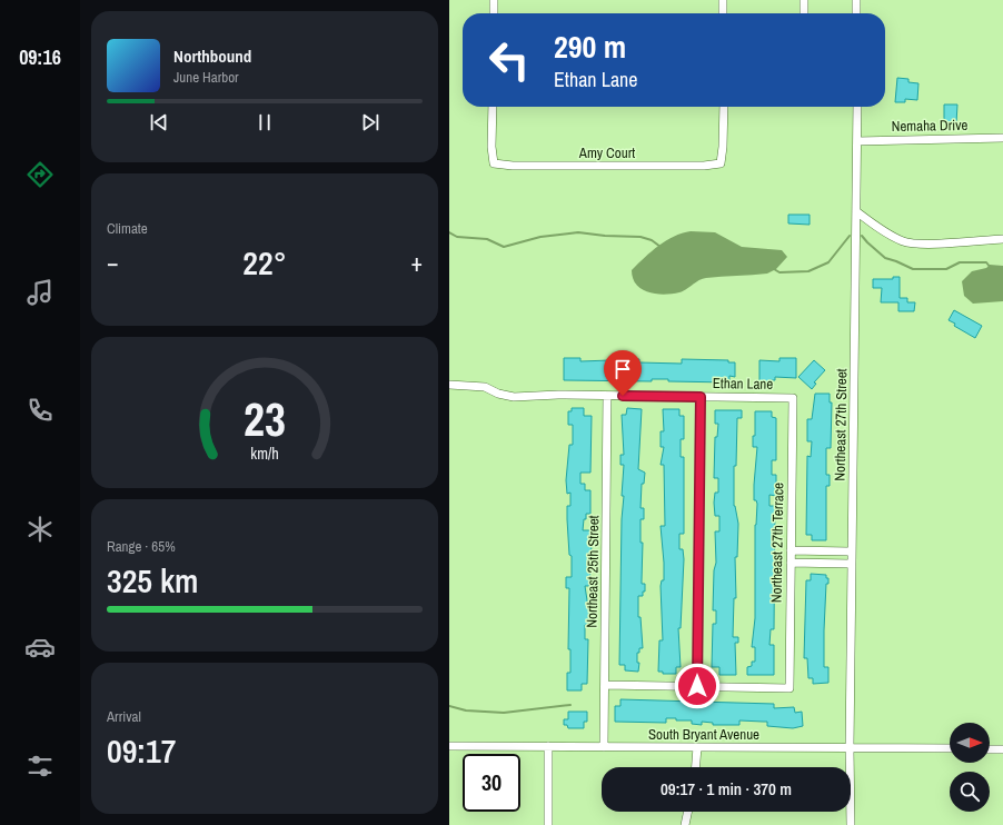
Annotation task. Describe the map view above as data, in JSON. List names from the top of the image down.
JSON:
{
  "streets": {
    "street": [
      "Nemaha Drive",
      "Amy Court",
      "Ethan Lane",
      "Northeast 27th Street",
      "Northeast 27th Terrace",
      "Northeast 25th Street",
      "South Bryant Avenue"
    ]
  },
  "crossings": [
    ["Nemaha Drive", "Northeast 27th Street"],
    ["Ethan Lane", "Northeast 27th Terrace"],
    ["Ethan Lane", "Northeast 25th Street"],
    ["Northeast 27th Street", "South Bryant Avenue"],
    ["Northeast 25th Street", "South Bryant Avenue"]
  ],
  "north": "right",
  "page": {
    "tabs": "09:16",
    "turn": ["290 m", "Ethan Lane"],
    "song": ["Northbound", "June Harbor"],
    "tile": [
      "Climate",
      ["Range · 65%", "325 km"],
      ["Arrival", "09:17"]
    ],
    "heat": ["−", "22°", "+"],
    "limit": "30",
    "trip": "09:17 · 1 min · 370 m",
    "gauge": ["23", "km/h"]
  }
}
